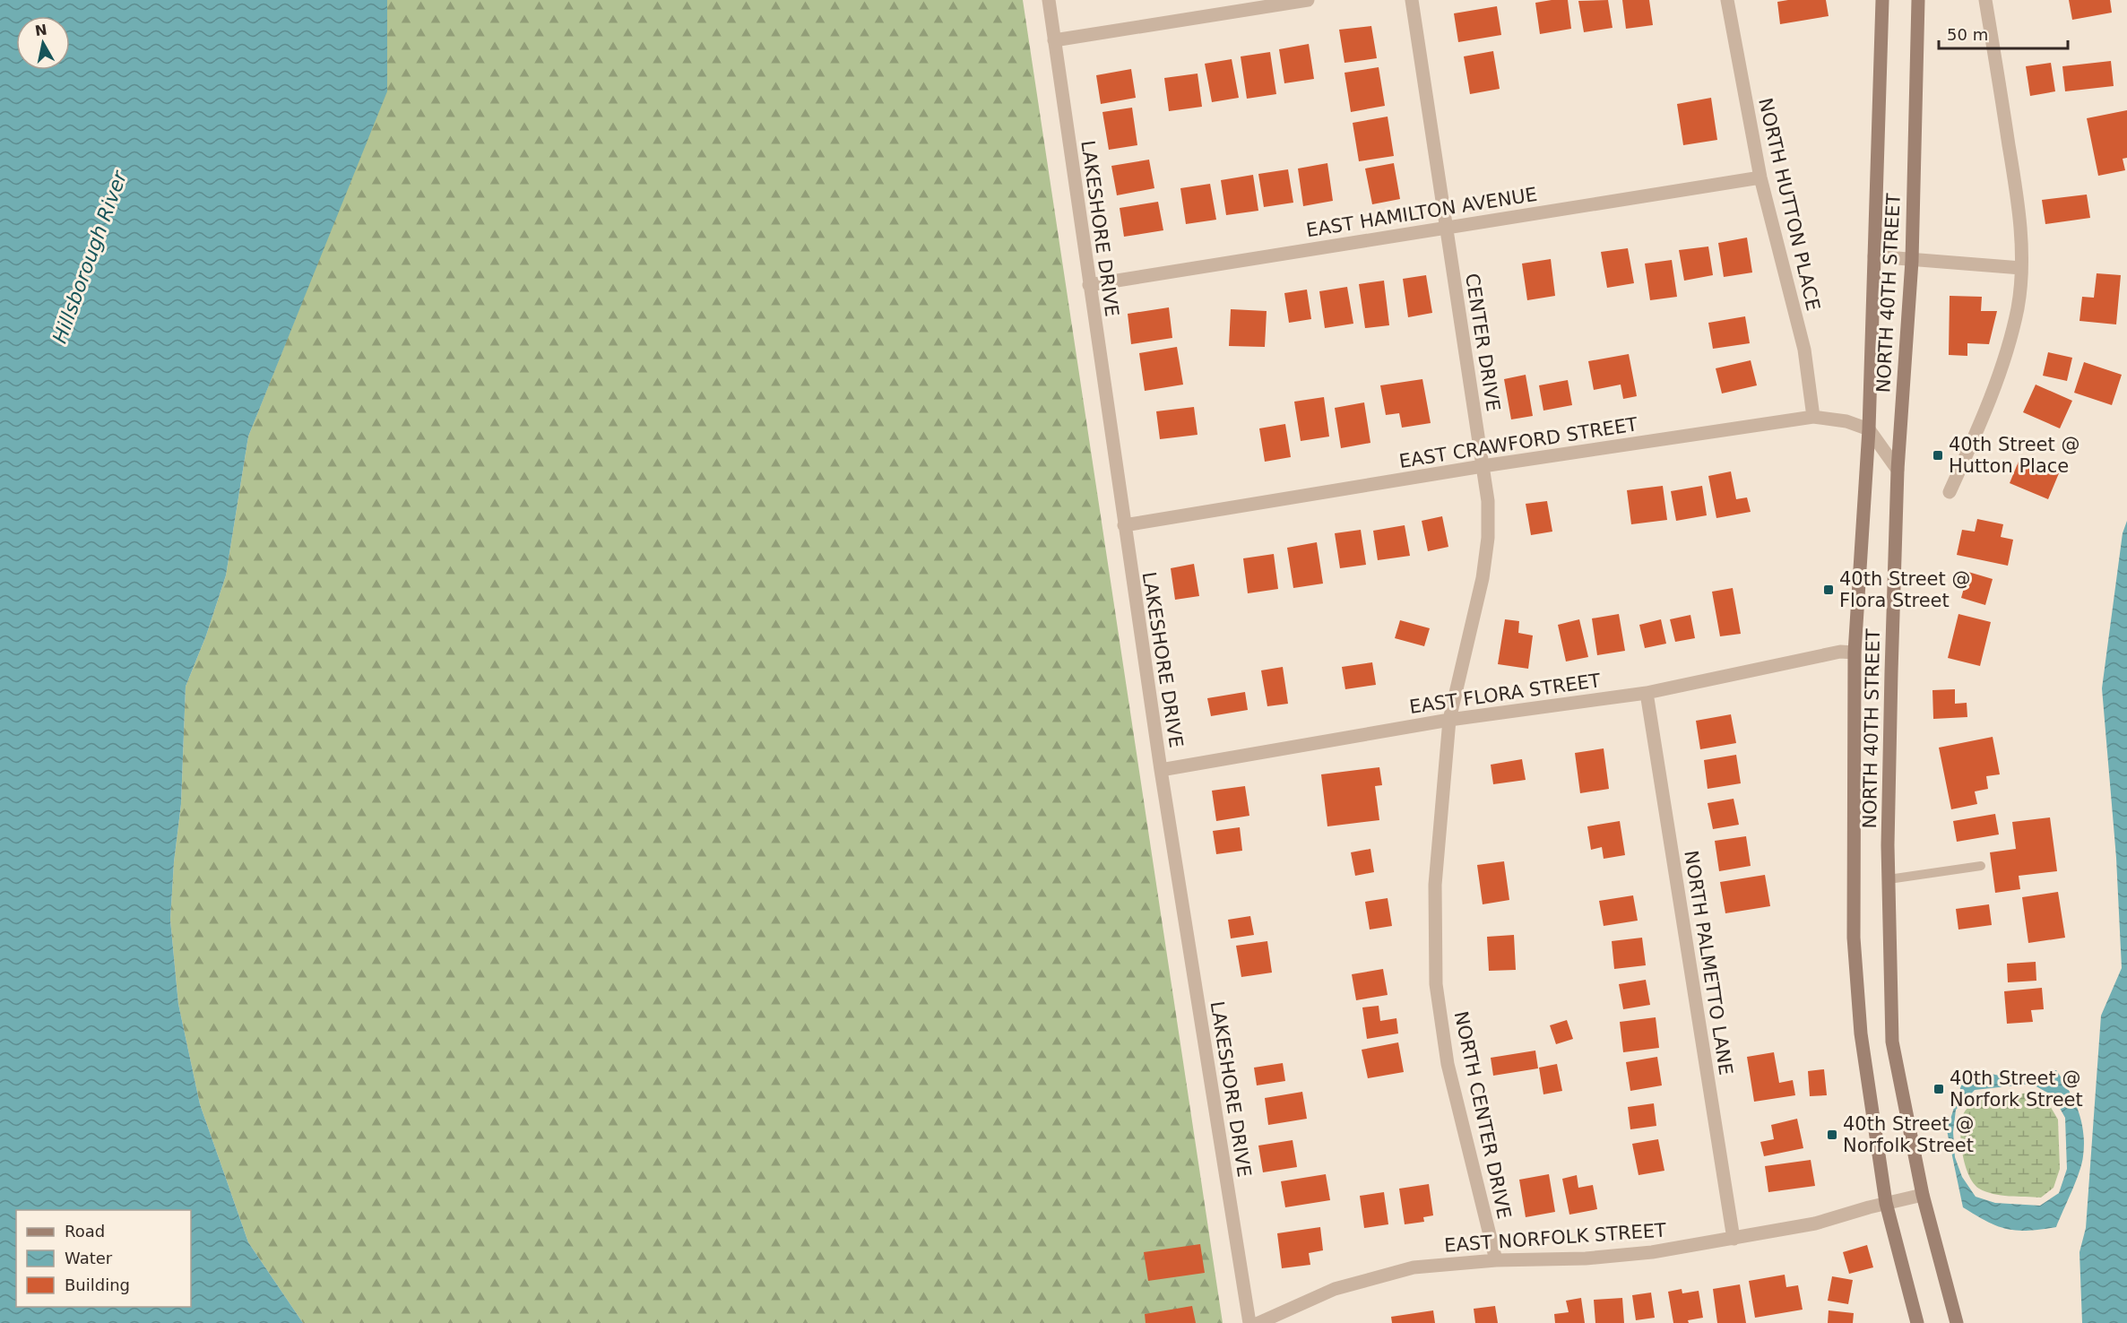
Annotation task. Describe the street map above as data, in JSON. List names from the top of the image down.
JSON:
{
  "streets": {
    "main road": ["NORTH 40TH STREET"],
    "street": [
      "NORTH HUTTON PLACE",
      "EAST HAMILTON AVENUE",
      "LAKESHORE DRIVE",
      "CENTER DRIVE",
      "EAST CRAWFORD STREET",
      "EAST FLORA STREET",
      "NORTH PALMETTO LANE",
      "NORTH CENTER DRIVE",
      "EAST NORFOLK STREET"
    ]
  },
  "crossings": [
    ["NORTH HUTTON PLACE", "EAST HAMILTON AVENUE"],
    ["NORTH HUTTON PLACE", "EAST CRAWFORD STREET"],
    ["EAST HAMILTON AVENUE", "LAKESHORE DRIVE"],
    ["EAST HAMILTON AVENUE", "CENTER DRIVE"],
    ["LAKESHORE DRIVE", "EAST CRAWFORD STREET"],
    ["LAKESHORE DRIVE", "EAST FLORA STREET"],
    ["NORTH 40TH STREET", "EAST CRAWFORD STREET"],
    ["NORTH 40TH STREET", "EAST FLORA STREET"],
    ["NORTH 40TH STREET", "EAST NORFOLK STREET"],
    ["CENTER DRIVE", "EAST CRAWFORD STREET"],
    ["CENTER DRIVE", "EAST FLORA STREET"],
    ["CENTER DRIVE", "NORTH CENTER DRIVE"],
    ["EAST FLORA STREET", "NORTH PALMETTO LANE"],
    ["EAST FLORA STREET", "NORTH CENTER DRIVE"],
    ["NORTH PALMETTO LANE", "EAST NORFOLK STREET"],
    ["NORTH CENTER DRIVE", "EAST NORFOLK STREET"]
  ],
  "water": ["Hillsborough River"],
  "places": {
    "transit": [
      "40th Street @ Hutton Place",
      "40th Street @ Flora Street",
      "40th Street @ Norfork Street",
      "40th Street @ Norfolk Street"
    ]
  },
  "legend": ["Road", "Water", "Building"],
  "scale_bar": "50 m",
  "north": "top"
}
